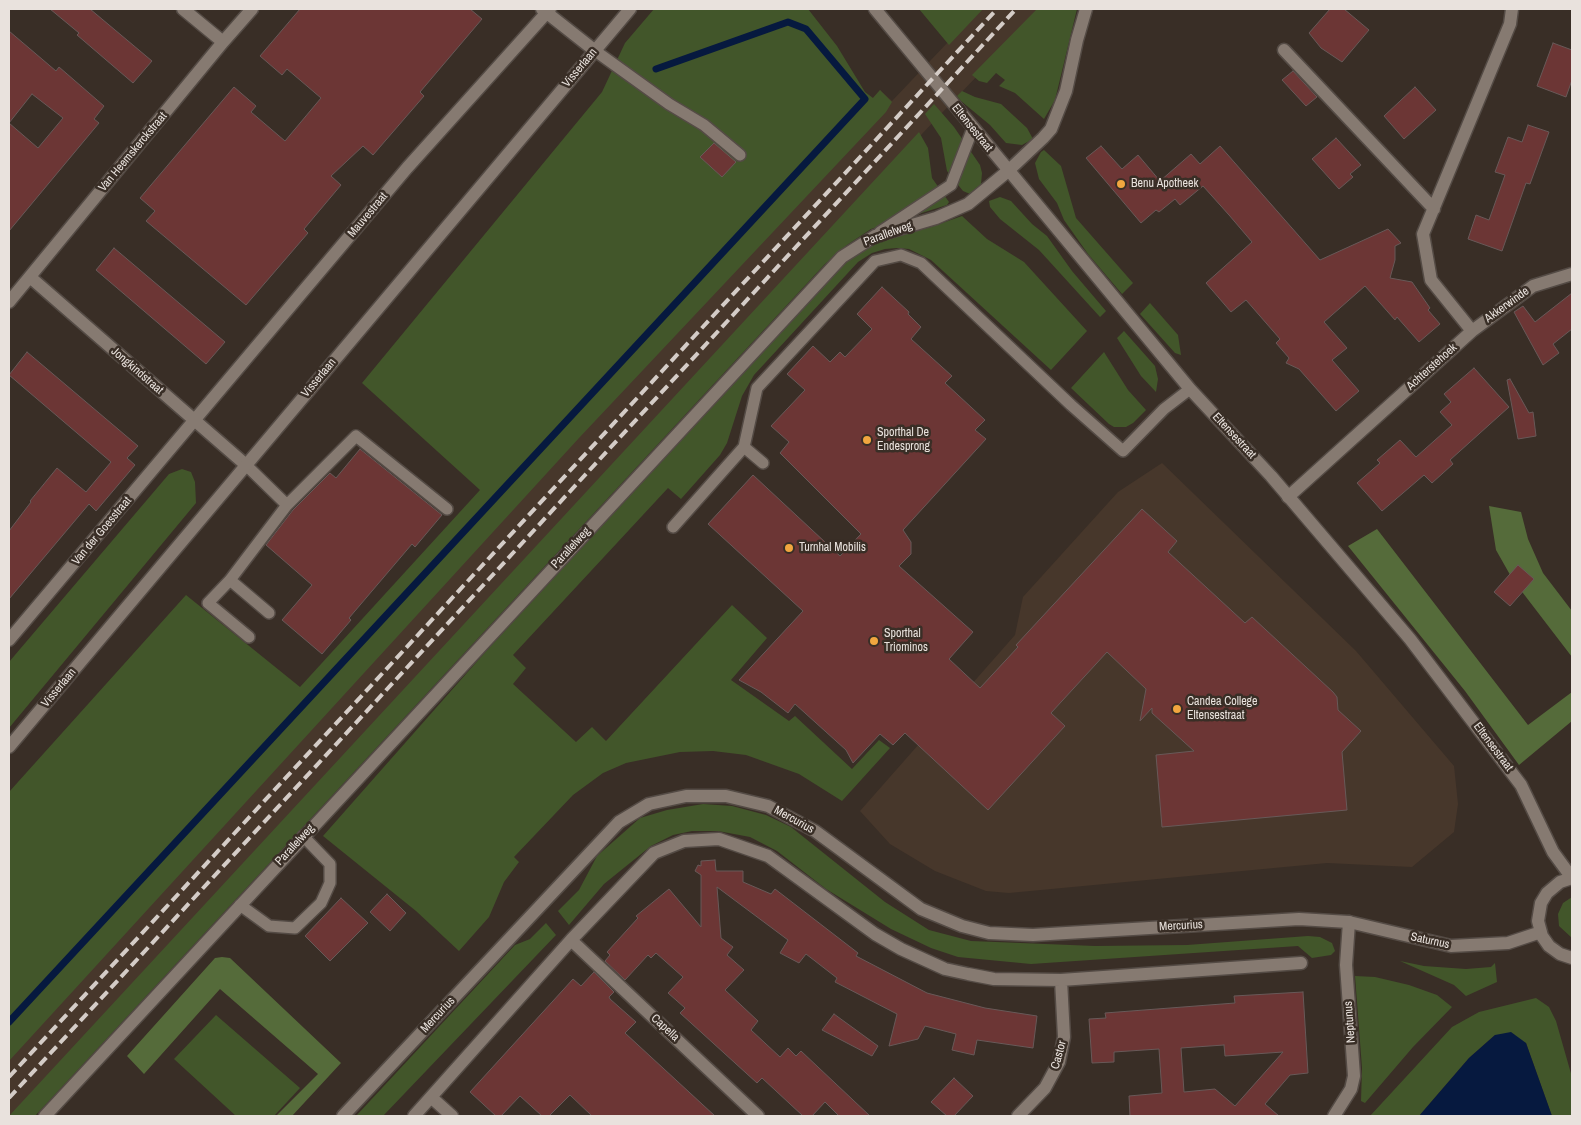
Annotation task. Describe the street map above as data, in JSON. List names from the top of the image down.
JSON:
{
  "streets": {
    "street": [
      "Visserlaan",
      "Eltensestraat",
      "Van Heemskerckstraat",
      "Mauvestraat",
      "Parallelweg",
      "Akkerwinde",
      "Achterstehoek",
      "Jongkindstraat",
      "Van der Goesstraat",
      "Mercurius",
      "Saturnus",
      "Neptunus",
      "Capella",
      "Castor"
    ]
  },
  "crossings": [
    ["Visserlaan", "Jongkindstraat"],
    ["Eltensestraat", "Parallelweg"],
    ["Eltensestraat", "Achterstehoek"],
    ["Van Heemskerckstraat", "Jongkindstraat"],
    ["Mauvestraat", "Jongkindstraat"],
    ["Mauvestraat", "Van der Goesstraat"],
    ["Akkerwinde", "Achterstehoek"],
    ["Jongkindstraat", "Van der Goesstraat"],
    ["Mercurius", "Saturnus"],
    ["Mercurius", "Neptunus"],
    ["Saturnus", "Neptunus"]
  ],
  "places": [
    "Benu Apotheek",
    "Sporthal De Endesprong",
    "Turnhal Mobilis",
    "Sporthal Triominos",
    "Candea College Eltensestraat"
  ]
}
